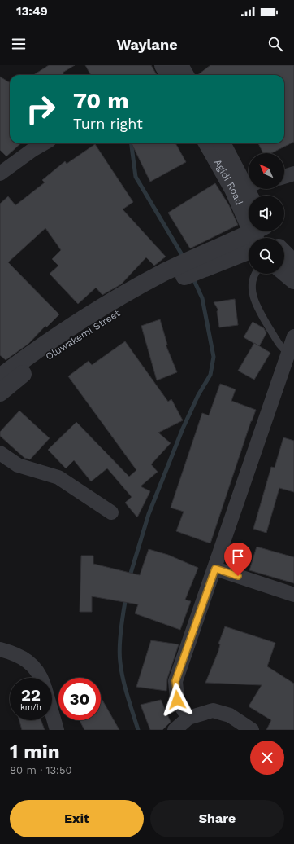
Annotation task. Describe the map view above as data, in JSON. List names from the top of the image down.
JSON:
{
  "streets": {
    "street": ["Agidi Road", "Oluwakemi Street"]
  },
  "north": "top left",
  "page": {
    "status": "13:49",
    "header": "Waylane",
    "turn": ["70 m", "Turn right"],
    "speed": "22 km/h",
    "limit": "30",
    "heading": ["1 min", "80 m · 13:50"],
    "buttons": ["Exit", "Share"]
  }
}
